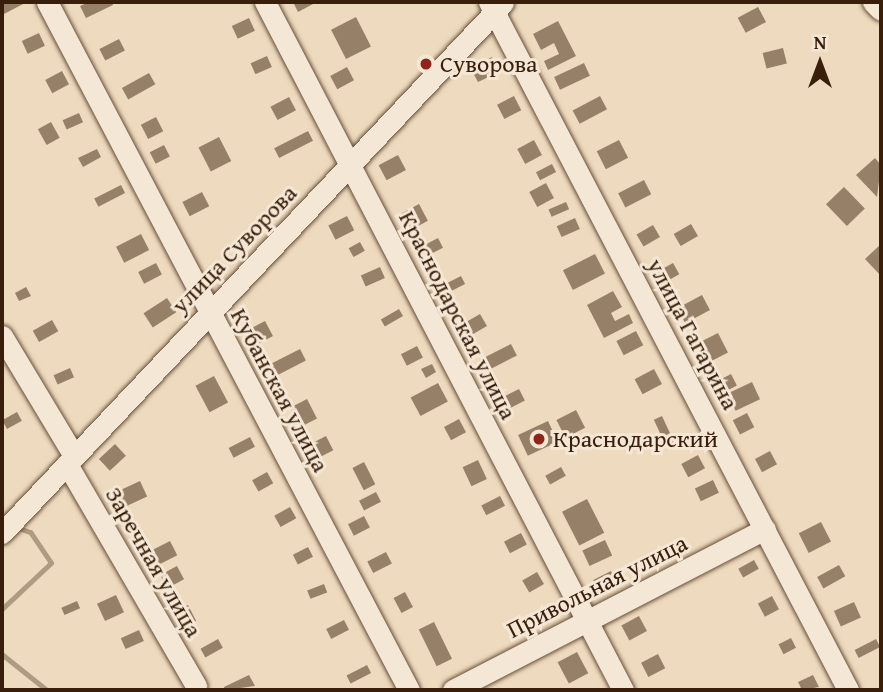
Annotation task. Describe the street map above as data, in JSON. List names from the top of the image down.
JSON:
{
  "streets": {
    "street": [
      "улица Суворова",
      "Краснодарская улица",
      "улица Гагарина",
      "Кубанская улица",
      "Заречная улица",
      "Привольная улица"
    ]
  },
  "crossings": [
    ["улица Суворова", "Краснодарская улица"],
    ["улица Суворова", "улица Гагарина"],
    ["улица Суворова", "Кубанская улица"],
    ["улица Суворова", "Заречная улица"],
    ["Краснодарская улица", "Привольная улица"],
    ["улица Гагарина", "Привольная улица"]
  ],
  "places": ["Суворова", "Краснодарский"],
  "north": "top"
}
